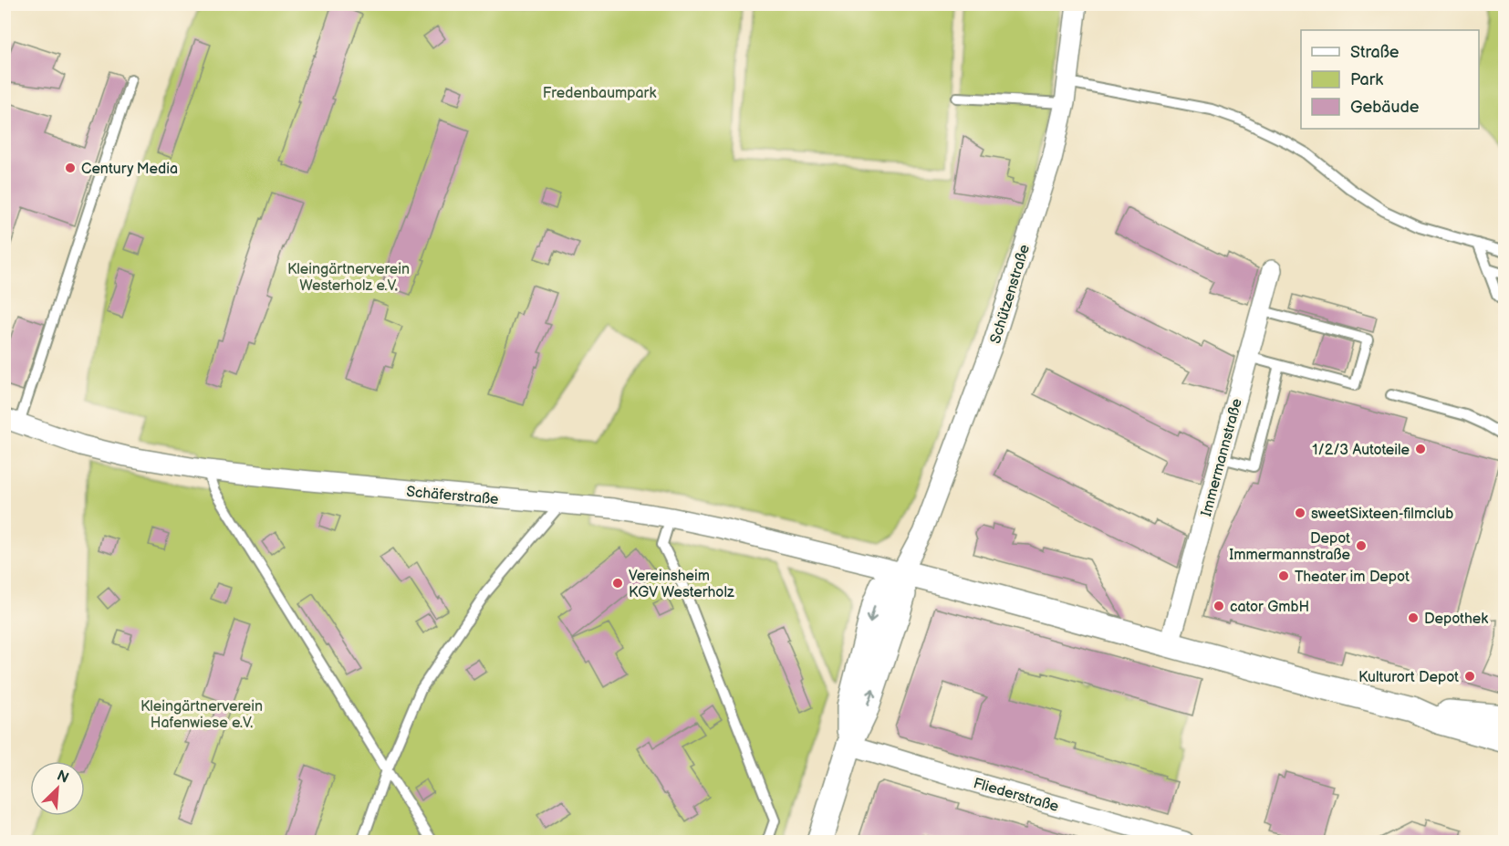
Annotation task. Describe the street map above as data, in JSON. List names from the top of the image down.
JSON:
{
  "streets": {
    "street": [
      "Schützenstraße",
      "Immermannstraße",
      "Schäferstraße",
      "Fliederstraße"
    ]
  },
  "crossings": [
    ["Schützenstraße", "Schäferstraße"],
    ["Schützenstraße", "Fliederstraße"]
  ],
  "parks": ["Fredenbaumpark", "Kleingärtnerverein Westerholz e.V.", "Kleingärtnerverein Hafenwiese e.V."],
  "places": [
    "Century Media",
    "1/2/3 Autoteile",
    "sweetSixteen-filmclub",
    "Depot Immermannstraße",
    "Theater im Depot",
    "Vereinsheim KGV Westerholz",
    "cator GmbH",
    "Depothek",
    "Kulturort Depot"
  ],
  "legend": ["Straße", "Park", "Gebäude"],
  "north": "top right"
}
